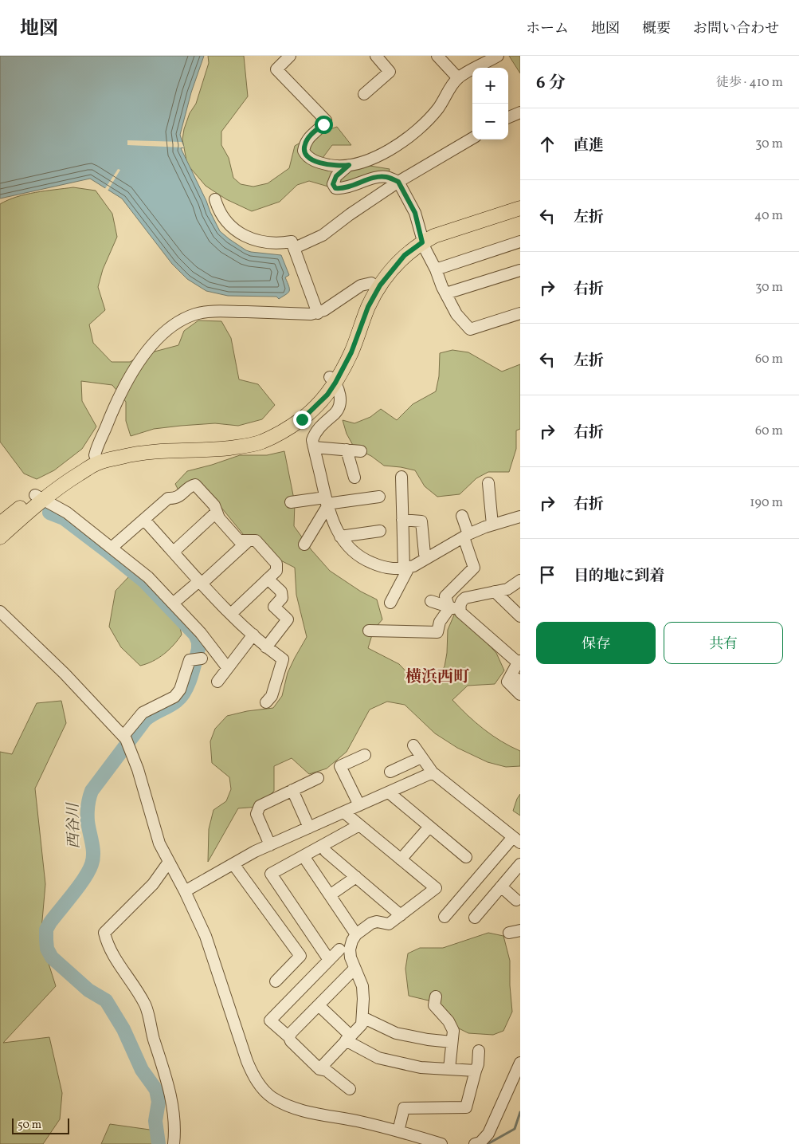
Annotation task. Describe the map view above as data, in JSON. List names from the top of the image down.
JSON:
{
  "districts": ["横浜西町"],
  "water": ["西谷川"],
  "scale_bar": "50 m",
  "page": {
    "header": "地図",
    "nav": [
      "ホーム",
      "地図",
      "概要",
      "お問い合わせ"
    ],
    "heading": ["6 分", "徒歩 · 410 m"],
    "map_buttons": ["+", "−"],
    "list": [
      ["直進", "30 m"],
      ["左折", "40 m"],
      ["右折", "30 m"],
      ["左折", "60 m"],
      ["右折", "60 m"],
      ["右折", "190 m"],
      "目的地に到着"
    ],
    "buttons": ["保存", "共有"],
    "scale": "50 m"
  }
}
